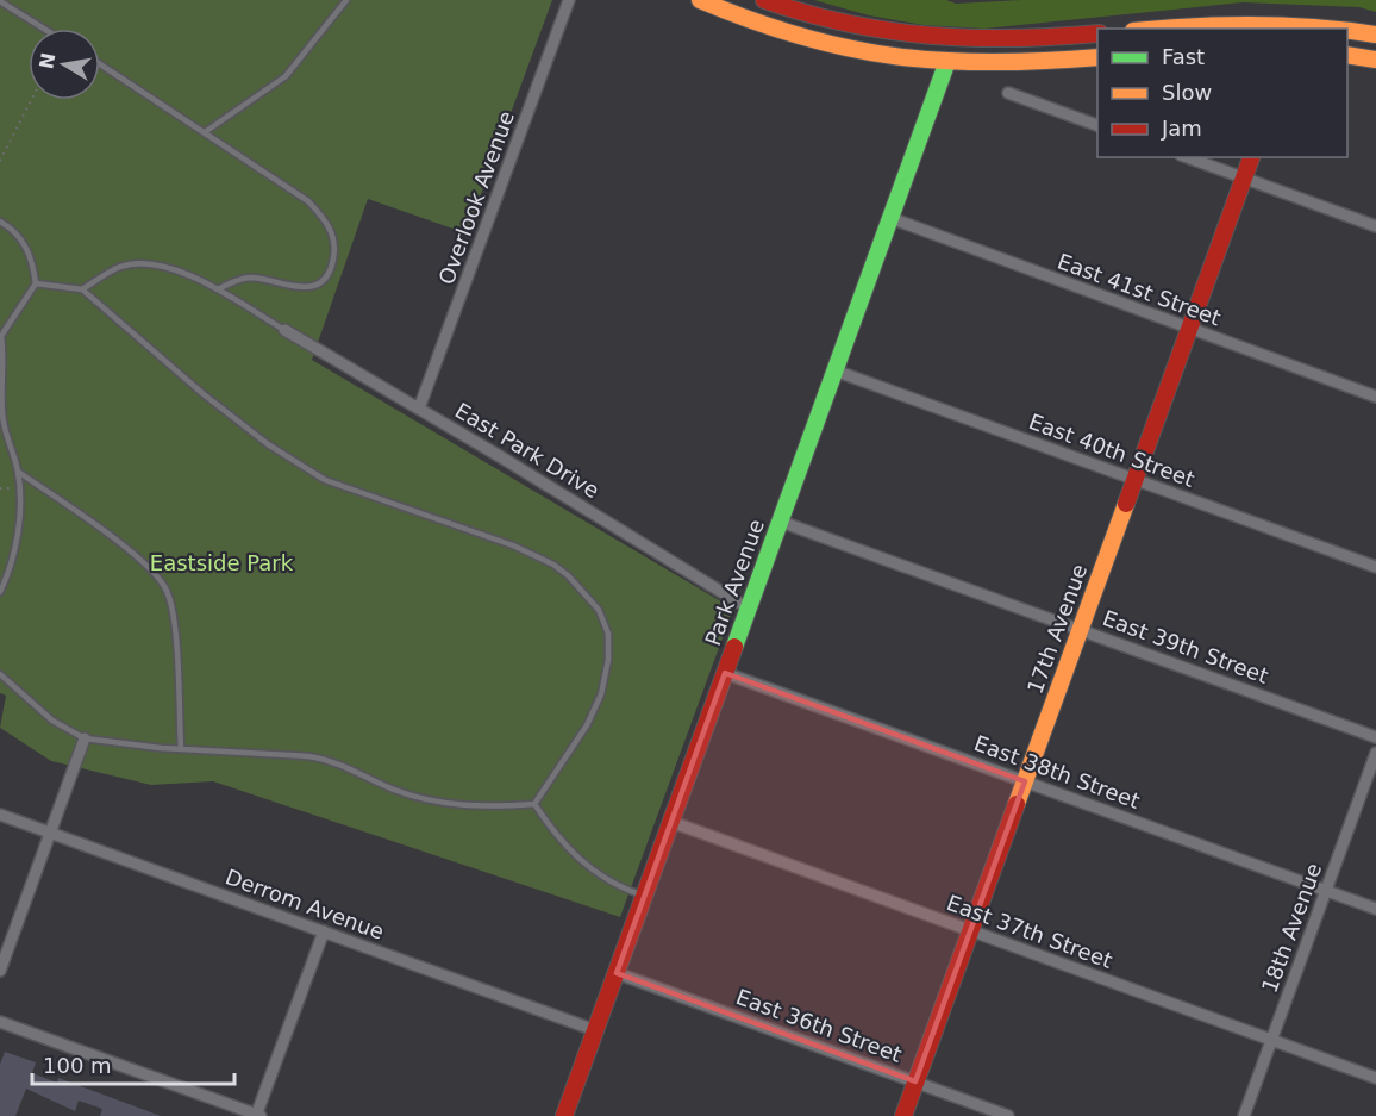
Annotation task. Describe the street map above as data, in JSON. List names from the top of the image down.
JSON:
{
  "streets": {
    "street": [
      "Overlook Avenue",
      "East 41st Street",
      "East Park Drive",
      "East 40th Street",
      "Park Avenue",
      "17th Avenue",
      "East 39th Street",
      "East 38th Street",
      "Derrom Avenue",
      "18th Avenue",
      "East 37th Street",
      "East 36th Street"
    ]
  },
  "crossings": [
    ["Overlook Avenue", "East Park Drive"],
    ["East 41st Street", "Park Avenue"],
    ["East 41st Street", "17th Avenue"],
    ["East Park Drive", "Park Avenue"],
    ["East 40th Street", "Park Avenue"],
    ["East 40th Street", "17th Avenue"],
    ["Park Avenue", "East 39th Street"],
    ["Park Avenue", "East 38th Street"],
    ["Park Avenue", "Derrom Avenue"],
    ["Park Avenue", "East 37th Street"],
    ["Park Avenue", "East 36th Street"],
    ["17th Avenue", "East 39th Street"],
    ["17th Avenue", "East 38th Street"],
    ["17th Avenue", "East 37th Street"],
    ["17th Avenue", "East 36th Street"],
    ["East 38th Street", "18th Avenue"],
    ["18th Avenue", "East 37th Street"]
  ],
  "parks": ["Eastside Park"],
  "legend": ["Fast", "Slow", "Jam"],
  "scale_bar": "100 m",
  "north": "left"
}
